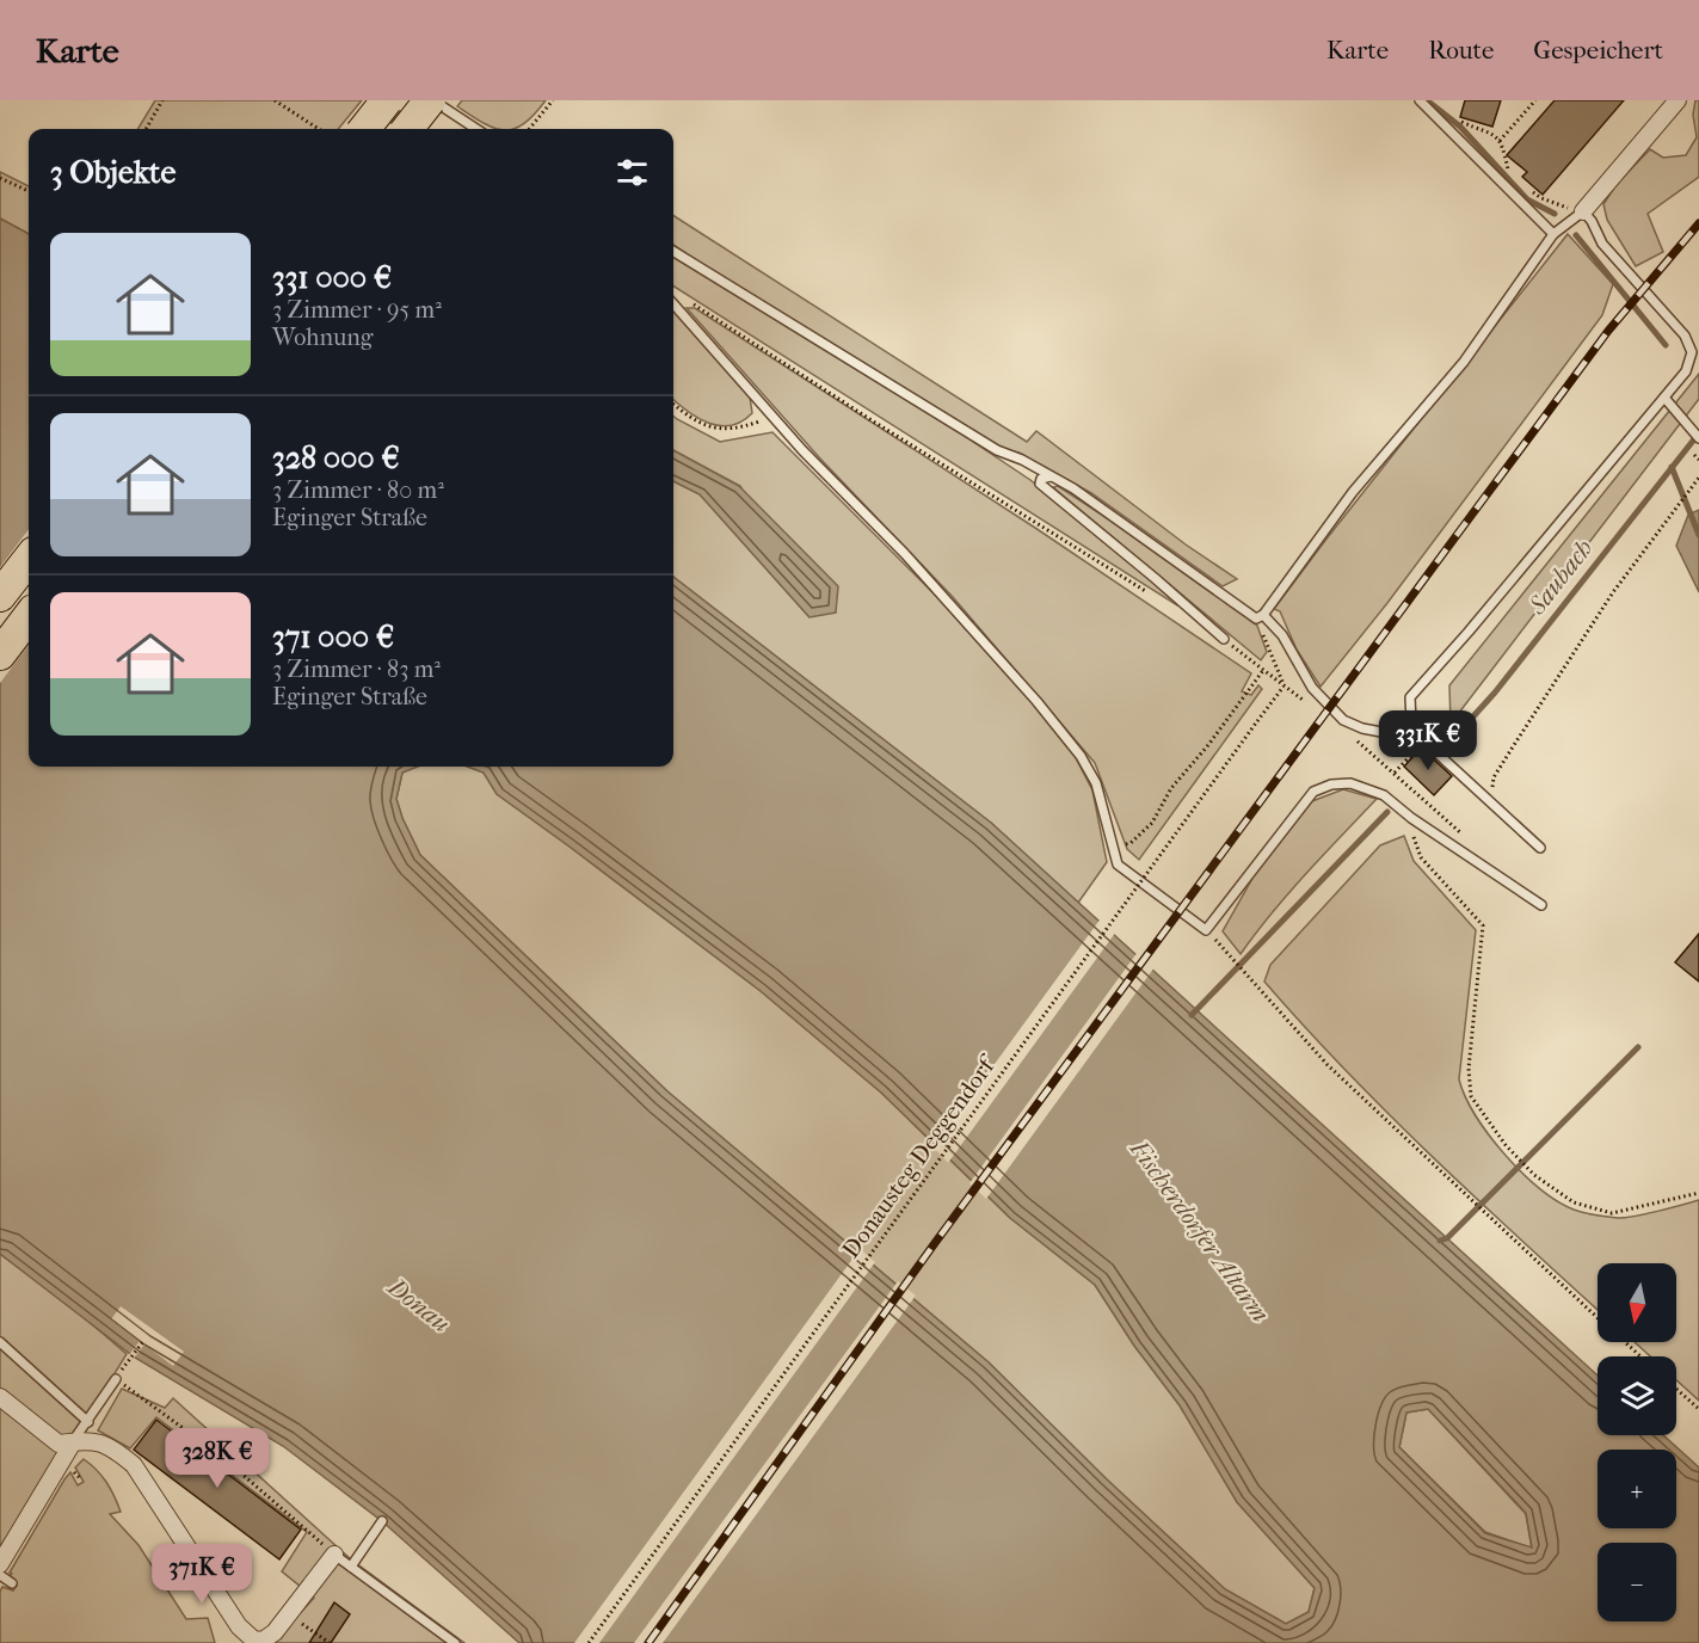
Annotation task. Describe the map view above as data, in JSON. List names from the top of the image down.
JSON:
{
  "streets": {
    "path": ["Donausteg Deggendorf"]
  },
  "water": ["Saubach", "Fischerdorfer Altarm", "Donau"],
  "north": "bottom",
  "page": {
    "header": "Karte",
    "nav": ["Karte", "Route", "Gespeichert"],
    "heading": "3 Objekte",
    "list": [
      {
        "name": "331 000 €",
        "note": "3 Zimmer · 95 m² · Wohnung"
      },
      {
        "name": "328 000 €",
        "note": "3 Zimmer · 80 m² · Eginger Straße"
      },
      {
        "name": "371 000 €",
        "note": "3 Zimmer · 83 m² · Eginger Straße"
      }
    ],
    "price": ["331K €", "328K €", "371K €"],
    "map_buttons": ["+", "−"]
  }
}
